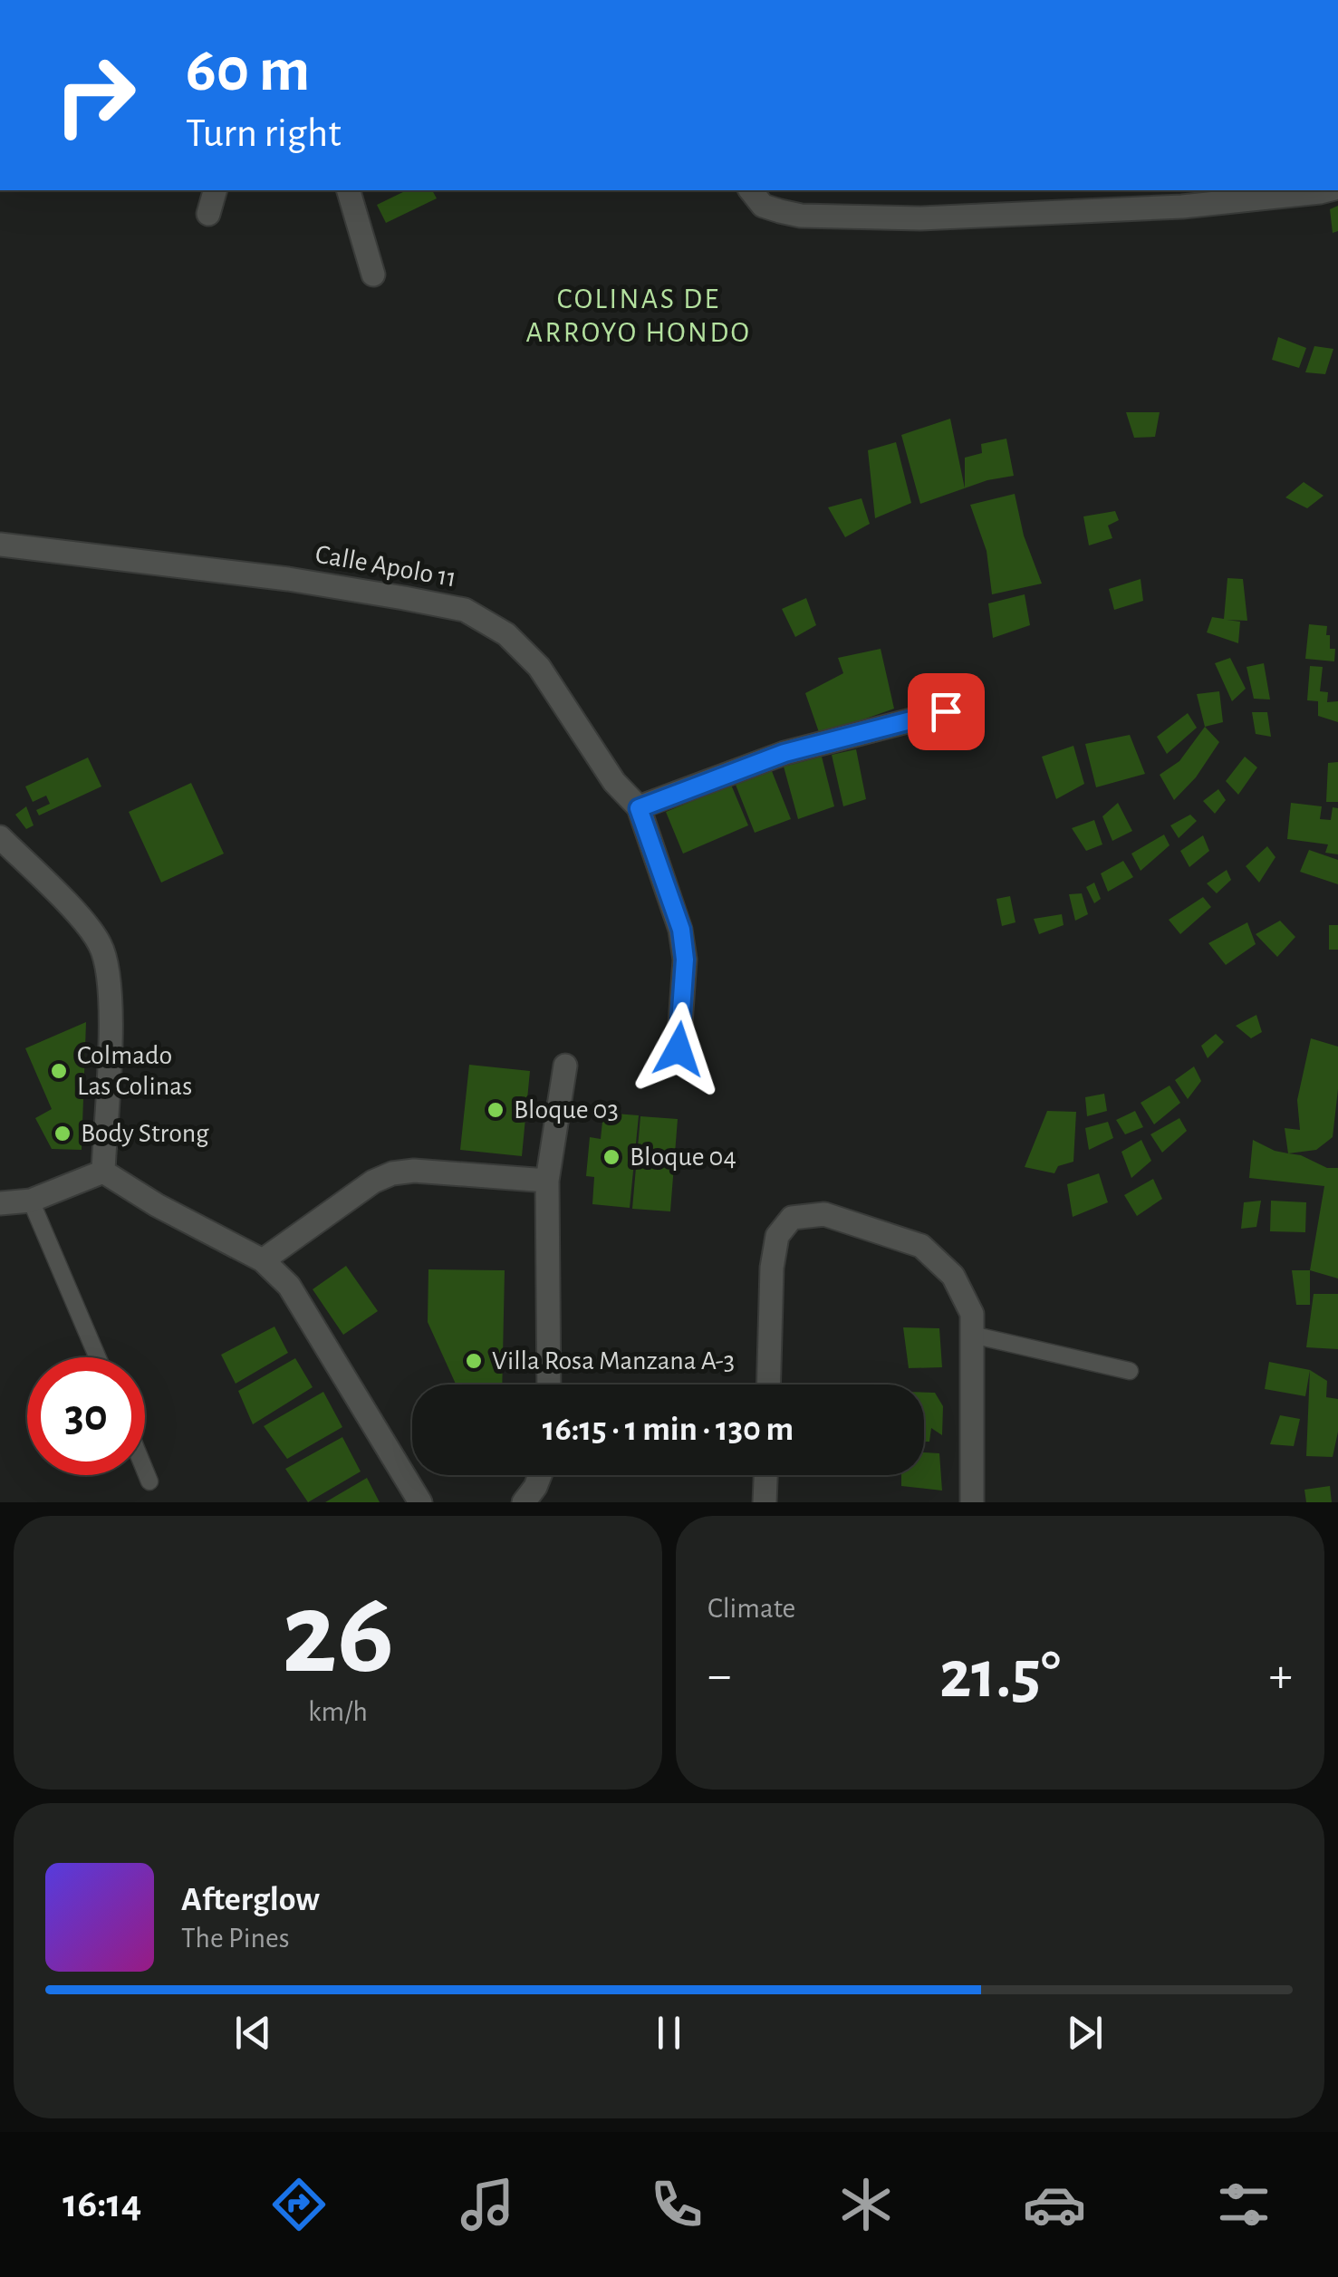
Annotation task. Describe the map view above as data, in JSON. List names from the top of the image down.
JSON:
{
  "streets": {
    "street": ["Calle Apolo 11"]
  },
  "districts": ["COLINAS DE ARROYO HONDO"],
  "places": [
    "Colmado Las Colinas",
    "Bloque 03",
    "Body Strong",
    "Bloque 04",
    "Villa Rosa Manzana A-3"
  ],
  "page": {
    "turn": ["60 m", "Turn right"],
    "limit": "30",
    "trip": "16:15 · 1 min · 130 m",
    "tile": [
      ["26", "km/h"],
      "Climate"
    ],
    "heat": ["−", "21.5°", "+"],
    "song": ["Afterglow", "The Pines"],
    "tabs": "16:14"
  }
}
